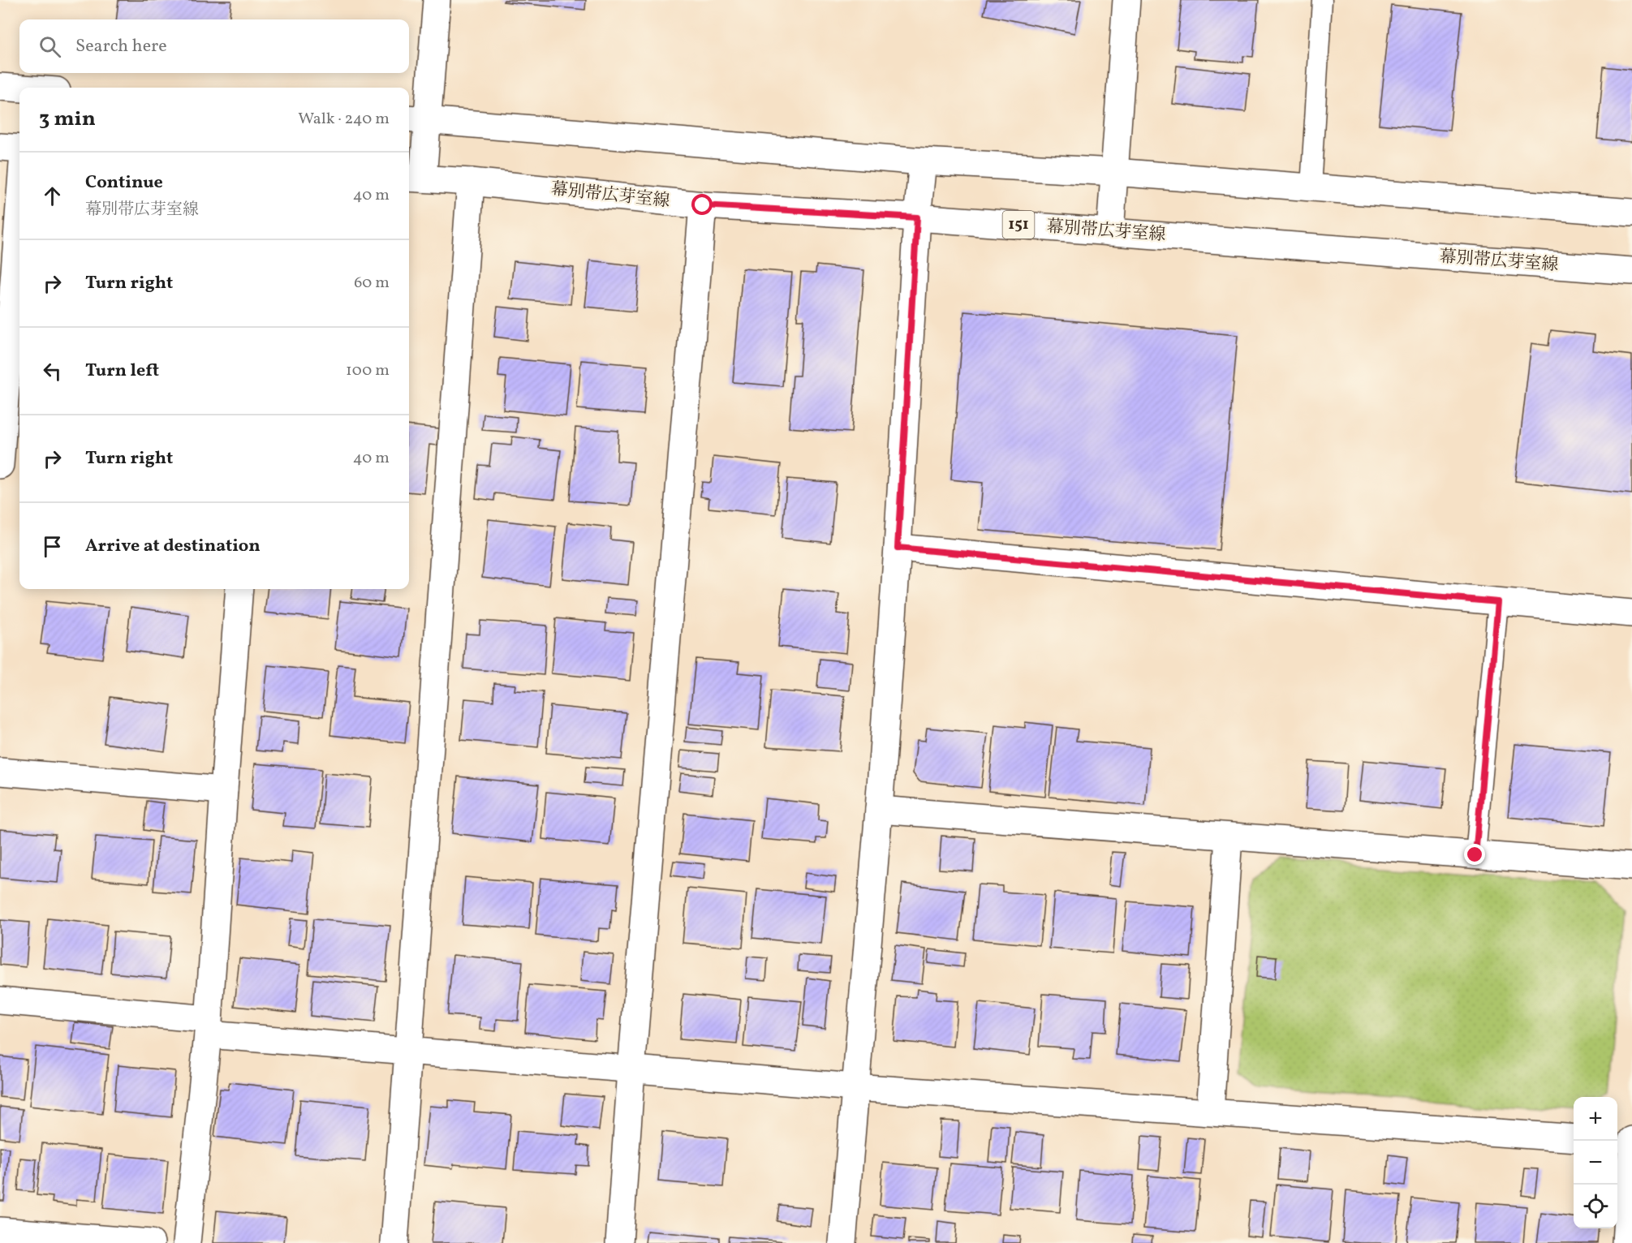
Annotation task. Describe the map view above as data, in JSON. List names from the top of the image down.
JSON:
{
  "streets": {
    "street": ["幕別帯広芽室線", "151"]
  },
  "page": {
    "search": "Search here",
    "heading": ["3 min", "Walk · 240 m"],
    "list": [
      ["Continue", "幕別帯広芽室線", "40 m"],
      ["Turn right", "60 m"],
      ["Turn left", "100 m"],
      ["Turn right", "40 m"],
      "Arrive at destination"
    ],
    "map_buttons": ["+", "−"]
  }
}
